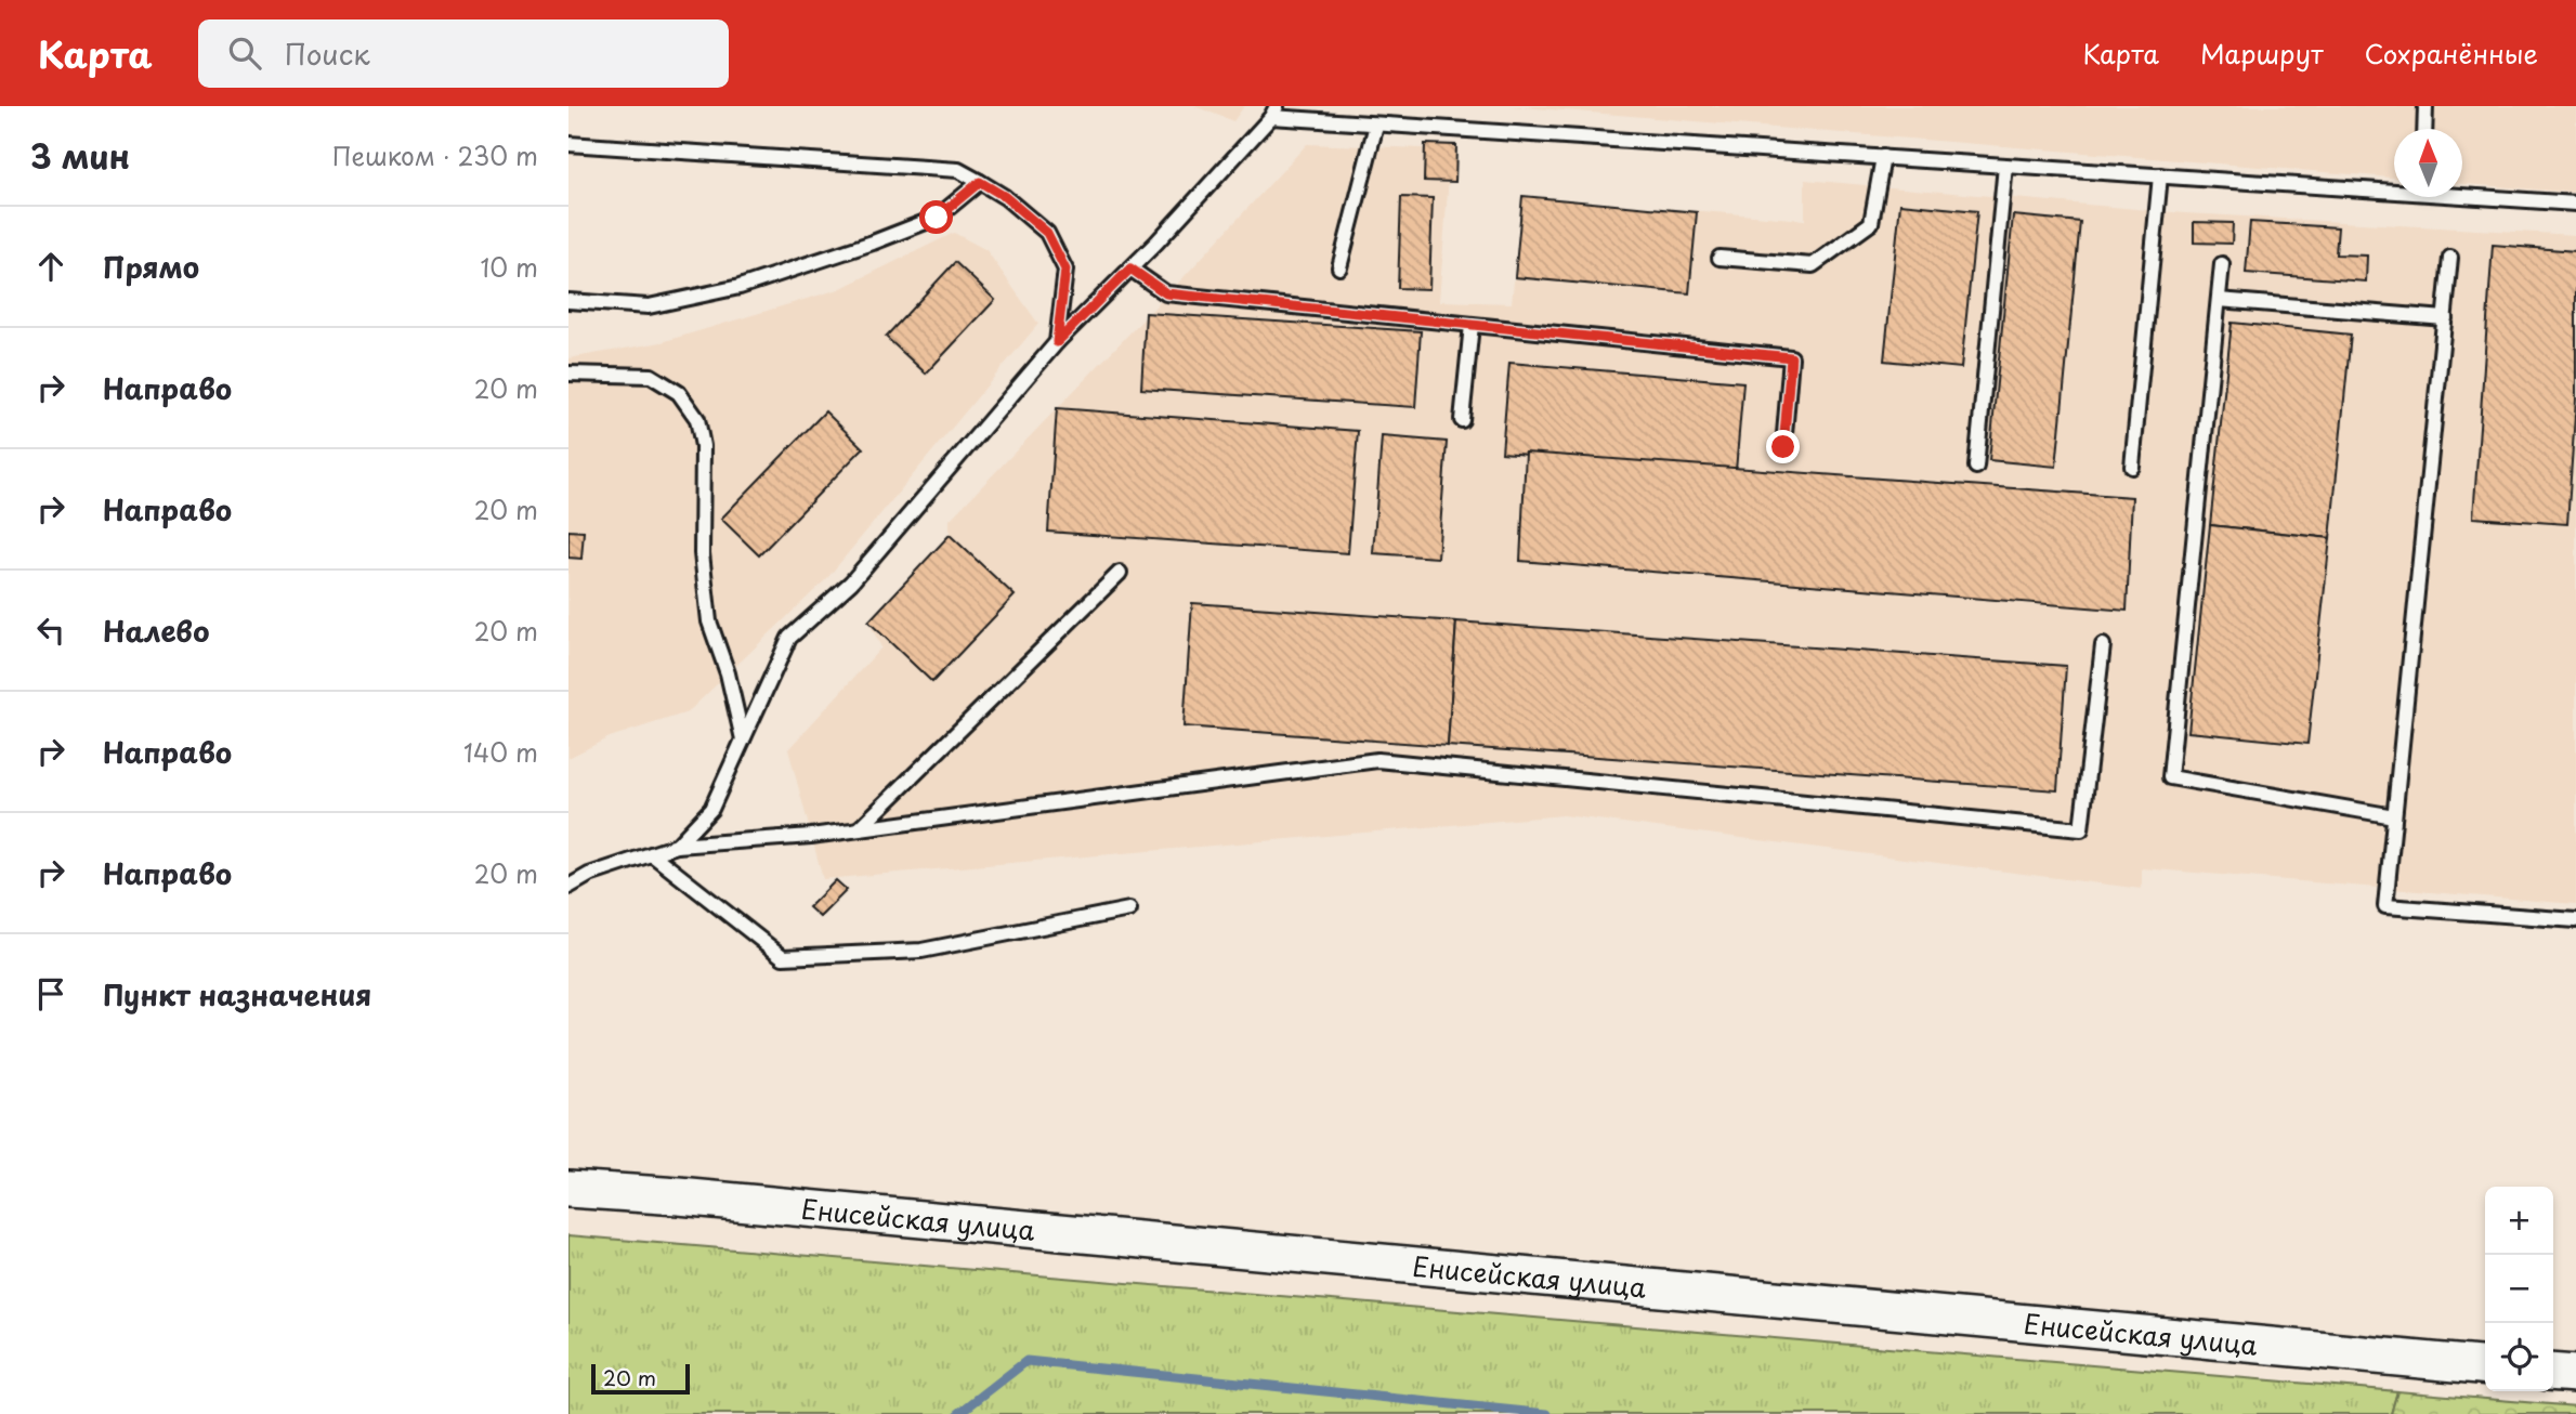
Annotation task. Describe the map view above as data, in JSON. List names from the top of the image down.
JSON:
{
  "streets": {
    "street": ["Енисейская улица"]
  },
  "scale_bar": "20 m",
  "north": "top",
  "page": {
    "header": "Карта",
    "search": "Поиск",
    "nav": ["Карта", "Маршрут", "Сохранённые"],
    "heading": ["3 мин", "Пешком · 230 m"],
    "list": [
      ["Прямо", "10 m"],
      ["Направо", "20 m"],
      ["Направо", "20 m"],
      ["Налево", "20 m"],
      ["Направо", "140 m"],
      ["Направо", "20 m"],
      "Пункт назначения"
    ],
    "map_buttons": ["+", "−"],
    "scale": "20 m"
  }
}
